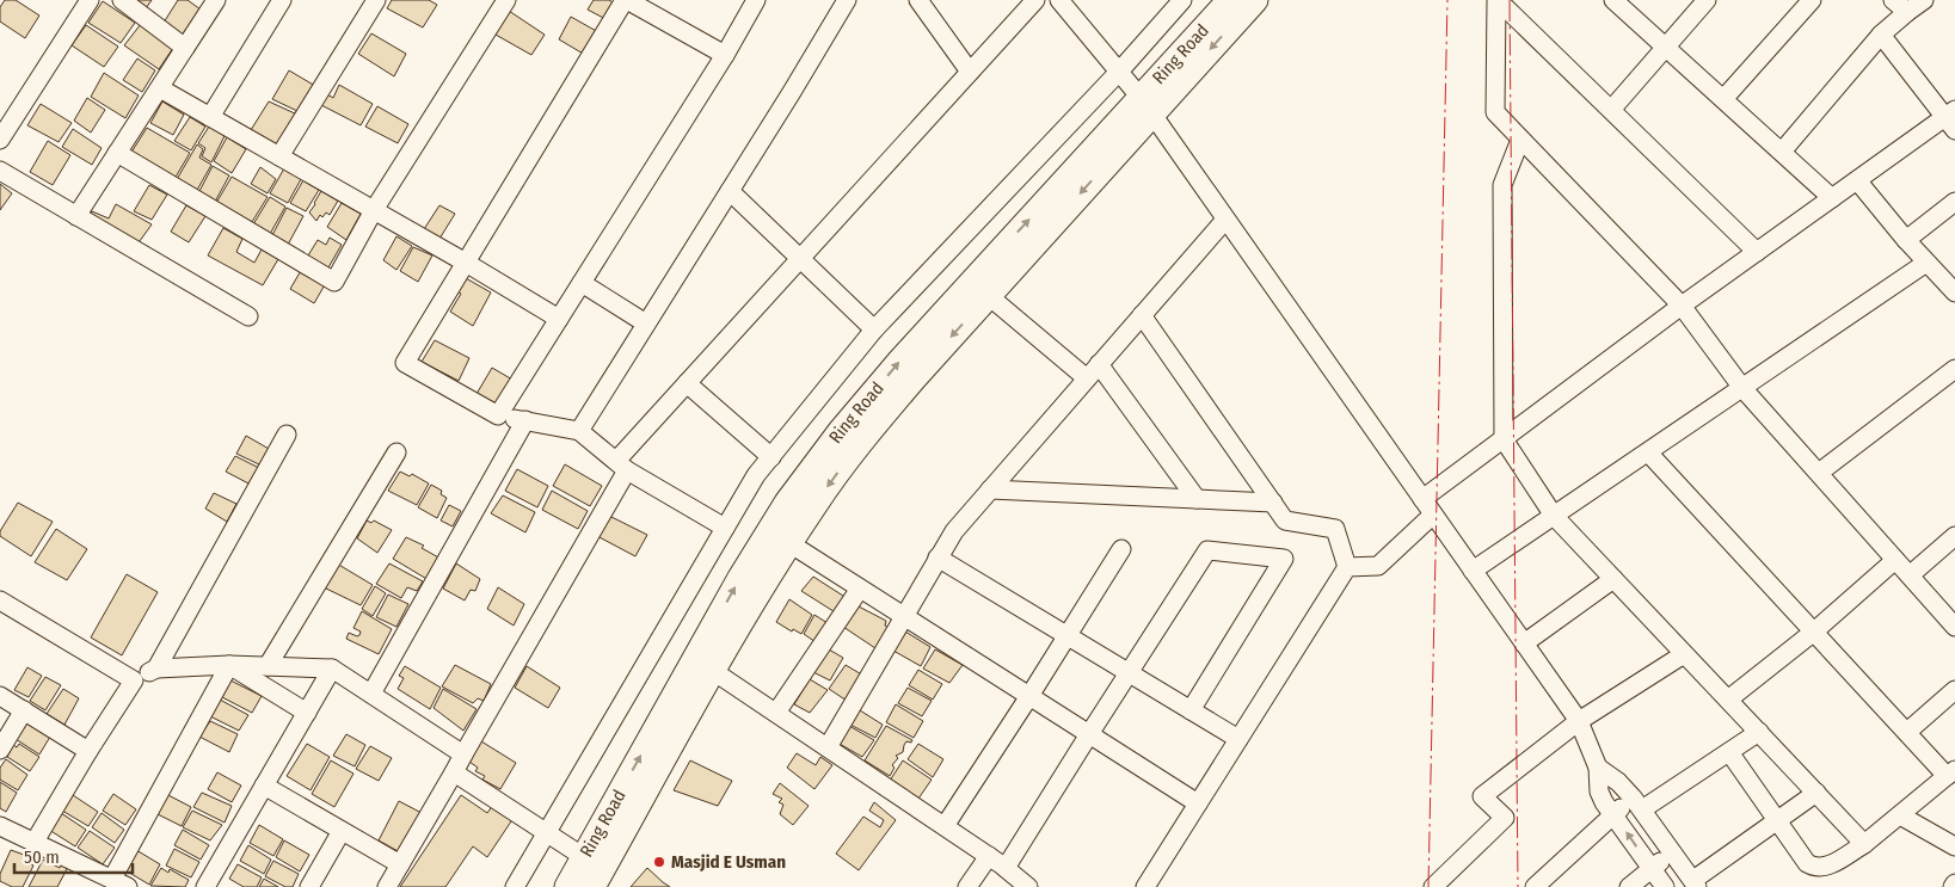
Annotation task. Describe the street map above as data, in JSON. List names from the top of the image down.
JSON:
{
  "streets": {
    "highway": ["Ring Road"]
  },
  "places": ["Masjid E Usman"],
  "scale_bar": "50 m"
}
